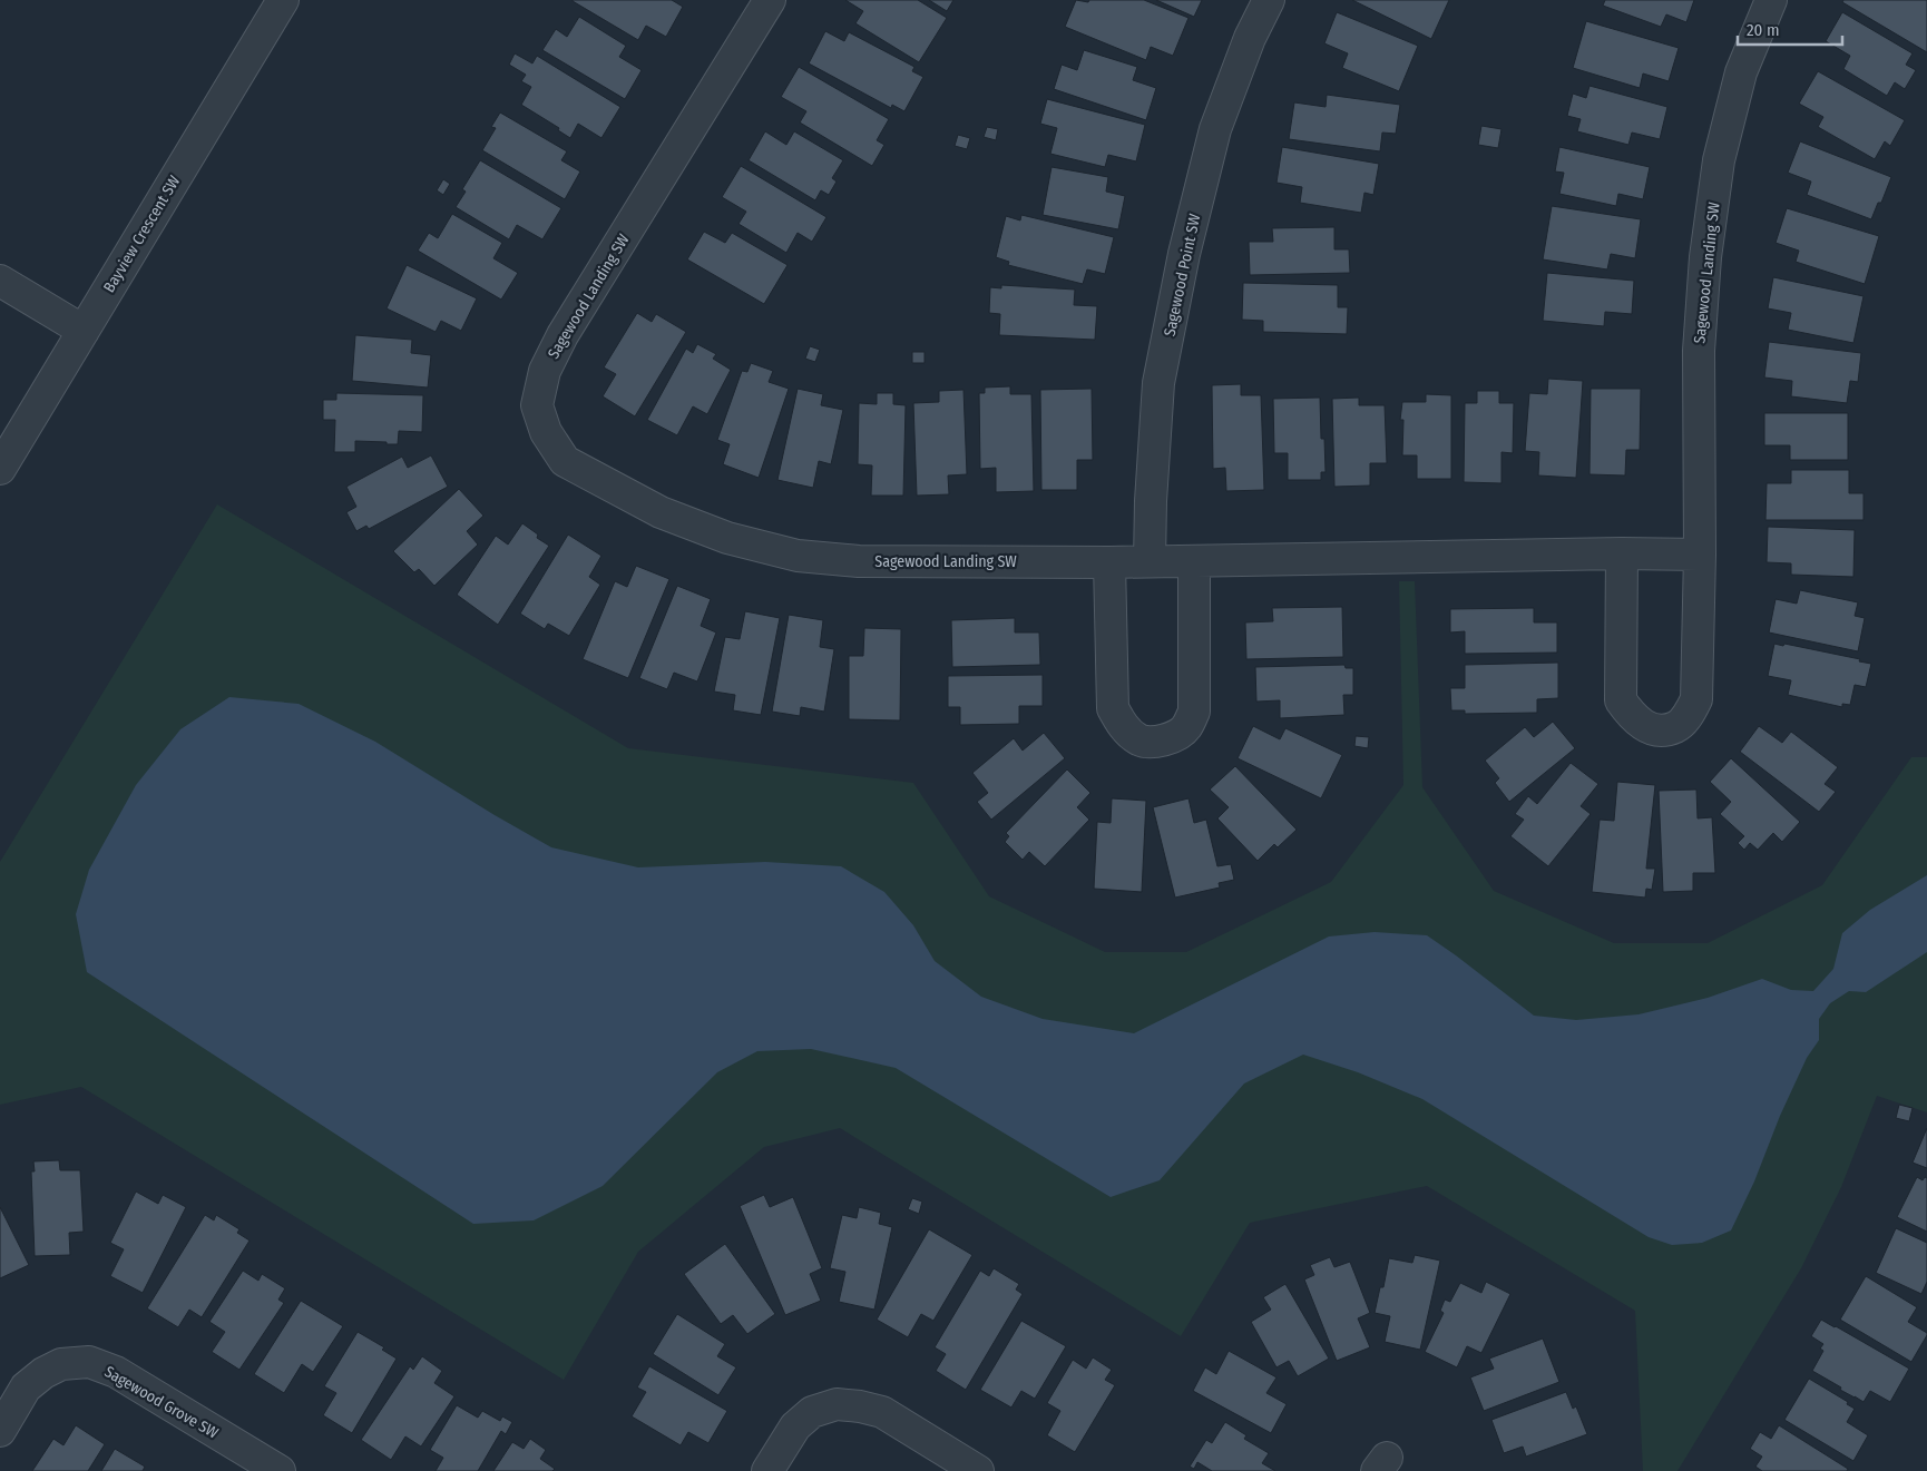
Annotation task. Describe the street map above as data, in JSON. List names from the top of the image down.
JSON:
{
  "streets": {
    "street": [
      "Bayview Crescent SW",
      "Sagewood Landing SW",
      "Sagewood Point SW",
      "Sagewood Grove SW"
    ]
  },
  "crossings": [
    ["Sagewood Landing SW", "Sagewood Point SW"]
  ],
  "scale_bar": "20 m"
}
